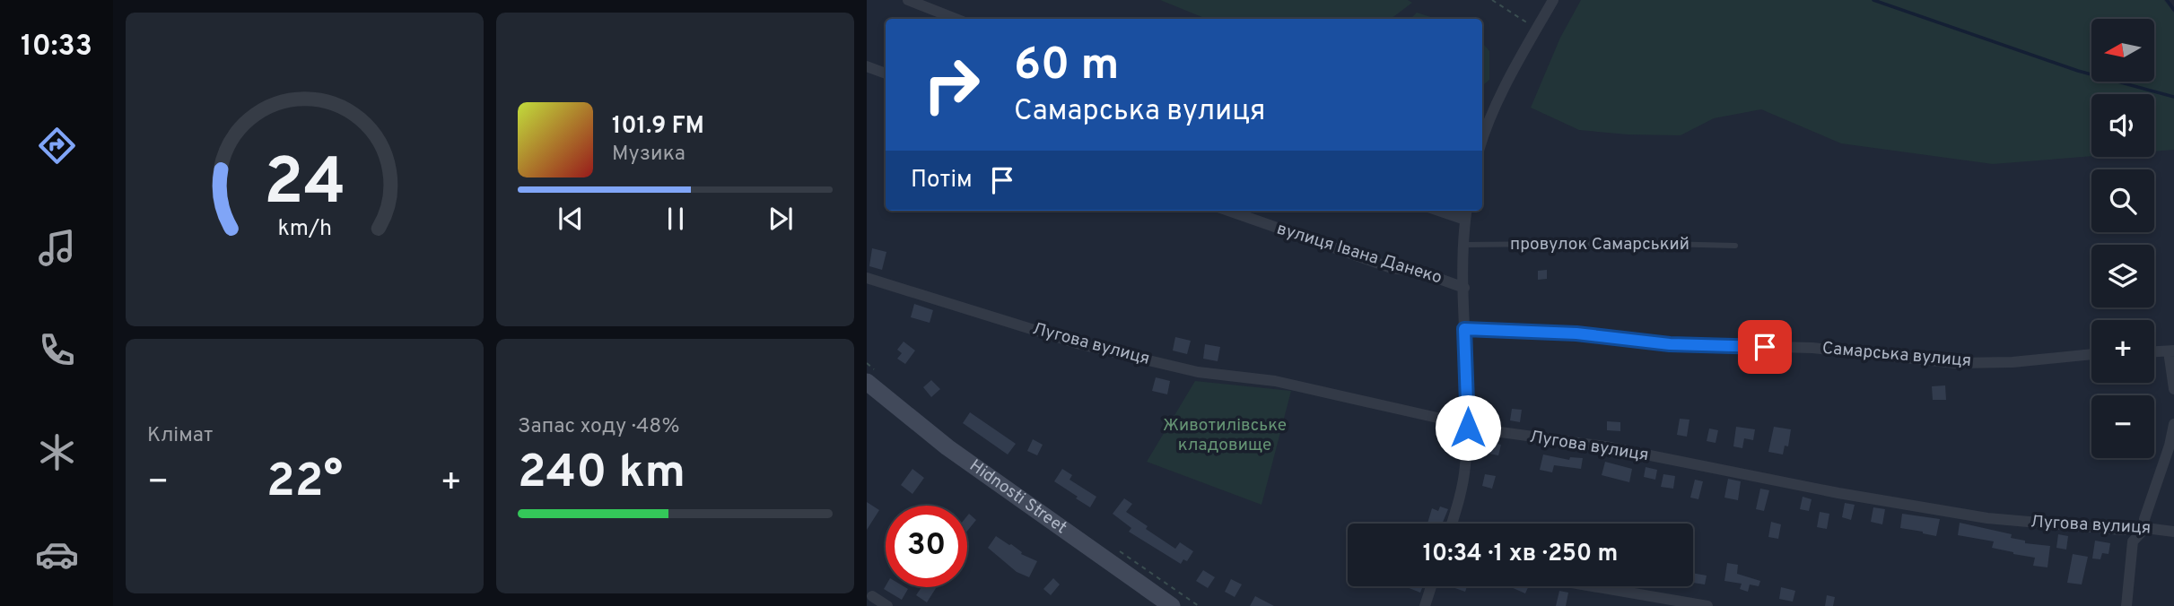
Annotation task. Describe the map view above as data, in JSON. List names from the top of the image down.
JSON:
{
  "streets": {
    "main road": ["Hidnosti Street"],
    "street": ["вулиця Івана Данеко", "Лугова вулиця", "Самарська вулиця"],
    "lane": ["провулок Самарський"]
  },
  "parks": ["Животилівське кладовище"],
  "north": "left",
  "page": {
    "tabs": "10:33",
    "map_buttons": ["+", "−"],
    "turn": ["60 m", "Самарська вулиця"],
    "song": ["101.9 FM", "Музика"],
    "then": "Потім",
    "tile": [
      "Клімат",
      ["Запас ходу · 48%", "240 km"]
    ],
    "heat": ["−", "22°", "+"],
    "limit": "30",
    "trip": "10:34 · 1 хв · 250 m",
    "gauge": ["24", "km/h"]
  }
}
